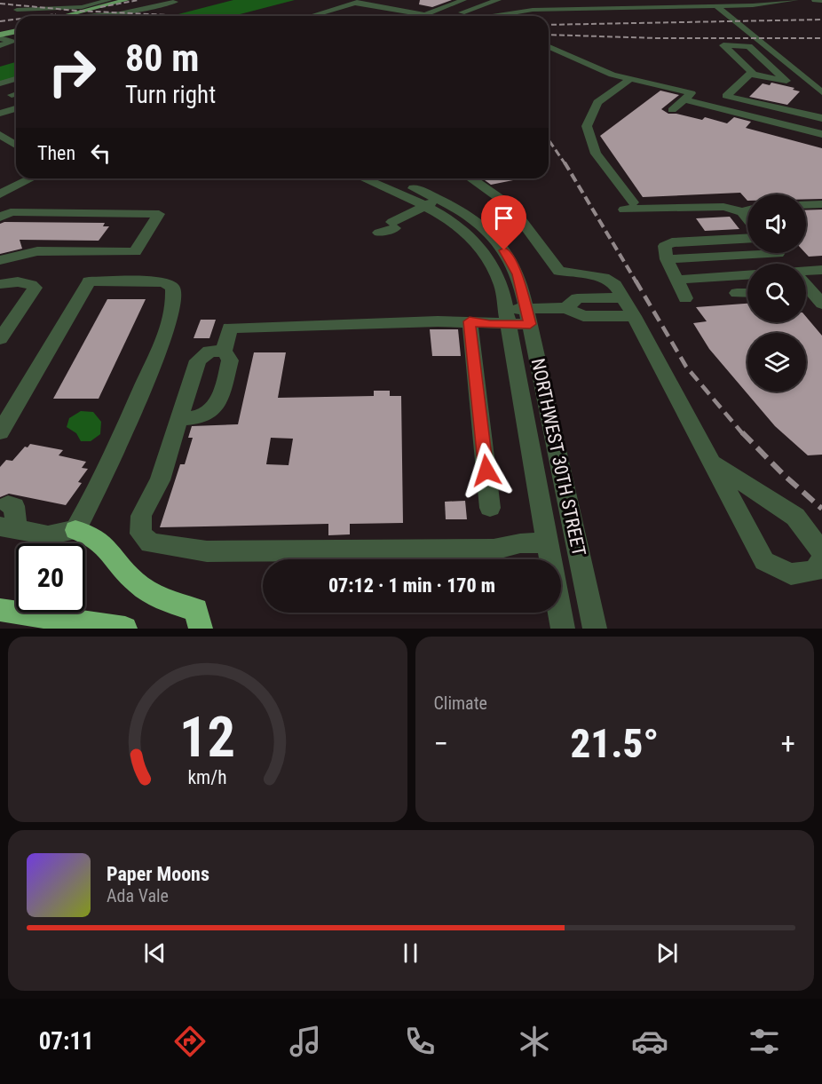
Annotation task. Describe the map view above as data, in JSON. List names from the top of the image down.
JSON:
{
  "streets": {
    "street": ["NORTHWEST 30TH STREET"]
  },
  "page": {
    "turn": ["80 m", "Turn right"],
    "then": "Then",
    "limit": "20",
    "trip": "07:12 · 1 min · 170 m",
    "tile": "Climate",
    "heat": ["−", "21.5°", "+"],
    "song": ["Paper Moons", "Ada Vale"],
    "tabs": "07:11",
    "gauge": ["12", "km/h"]
  }
}
